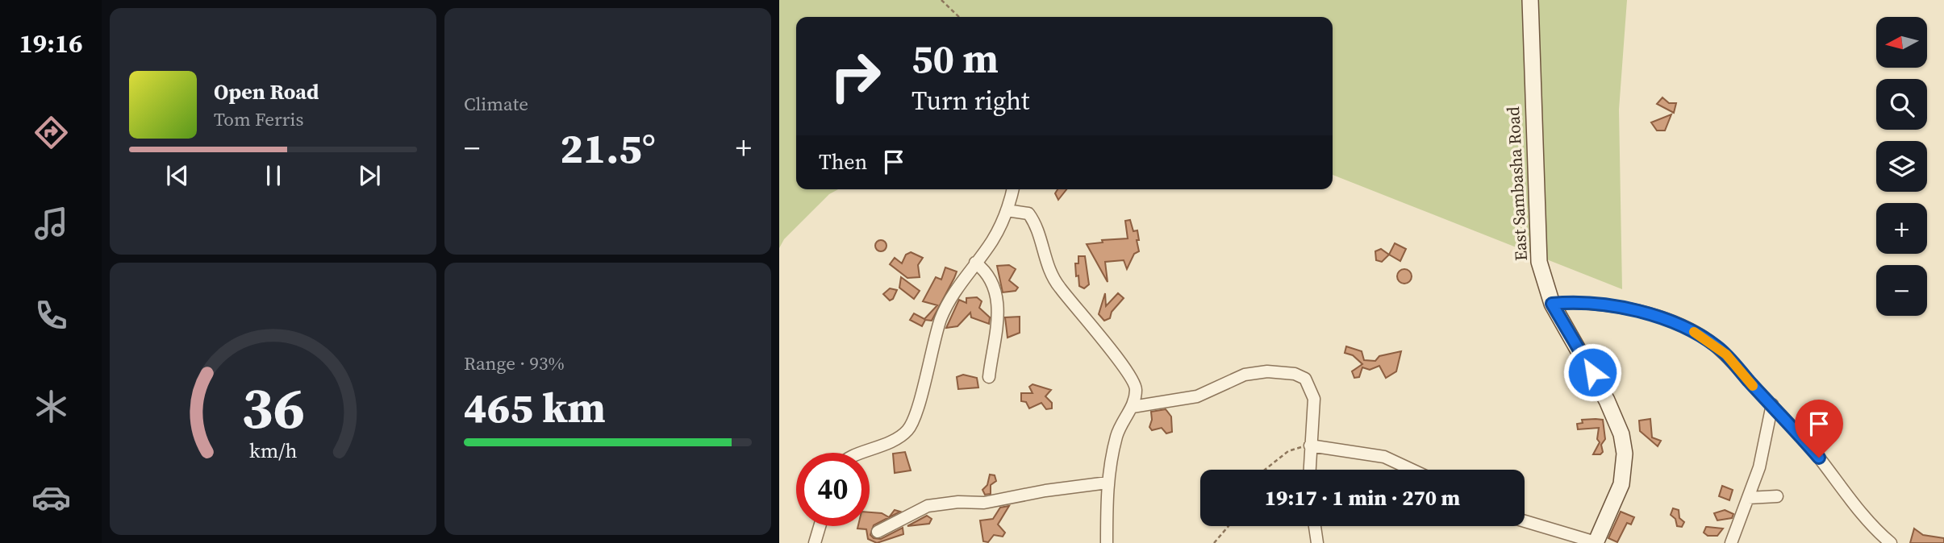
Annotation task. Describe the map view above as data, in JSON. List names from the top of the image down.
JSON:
{
  "streets": {
    "street": ["East Sambasha Road"]
  },
  "north": "left",
  "page": {
    "tabs": "19:16",
    "tile": [
      "Climate",
      ["Range · 93%", "465 km"]
    ],
    "map_buttons": ["+", "−"],
    "turn": ["50 m", "Turn right"],
    "song": ["Open Road", "Tom Ferris"],
    "heat": ["−", "21.5°", "+"],
    "then": "Then",
    "limit": "40",
    "trip": "19:17 · 1 min · 270 m",
    "gauge": ["36", "km/h"]
  }
}
